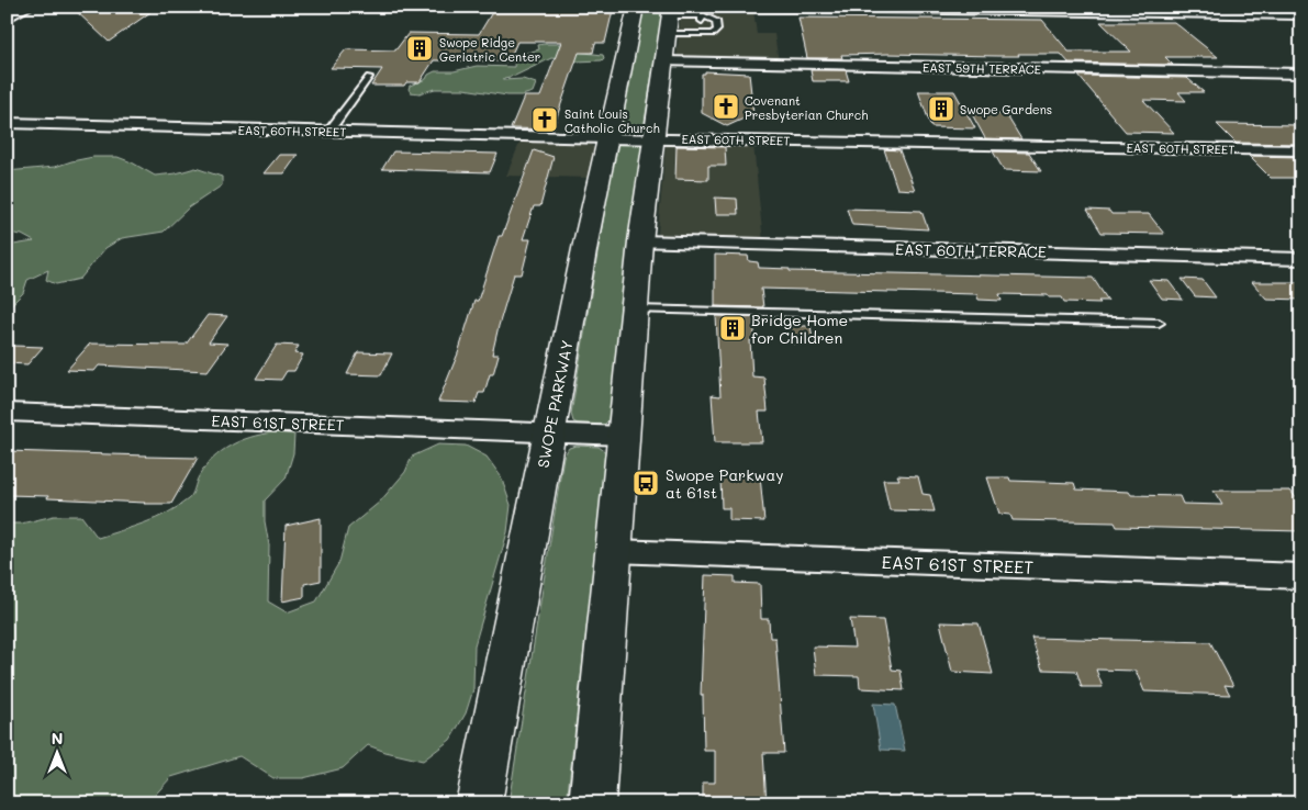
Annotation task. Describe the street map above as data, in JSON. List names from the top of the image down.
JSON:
{
  "streets": {
    "main road": ["SWOPE PARKWAY"],
    "street": [
      "EAST 59TH TERRACE",
      "EAST 60TH STREET",
      "EAST 60TH TERRACE",
      "EAST 61ST STREET"
    ]
  },
  "crossings": [
    ["EAST 60TH STREET", "SWOPE PARKWAY"],
    ["SWOPE PARKWAY", "EAST 61ST STREET"]
  ],
  "places": {
    "building": ["Swope Ridge Geriatric Center", "Swope Gardens", "Bridge Home for Children"],
    "church": ["Covenant Presbyterian Church", "Saint Louis Catholic Church"],
    "bus stop": ["Swope Parkway at 61st"]
  },
  "north": "top"
}
